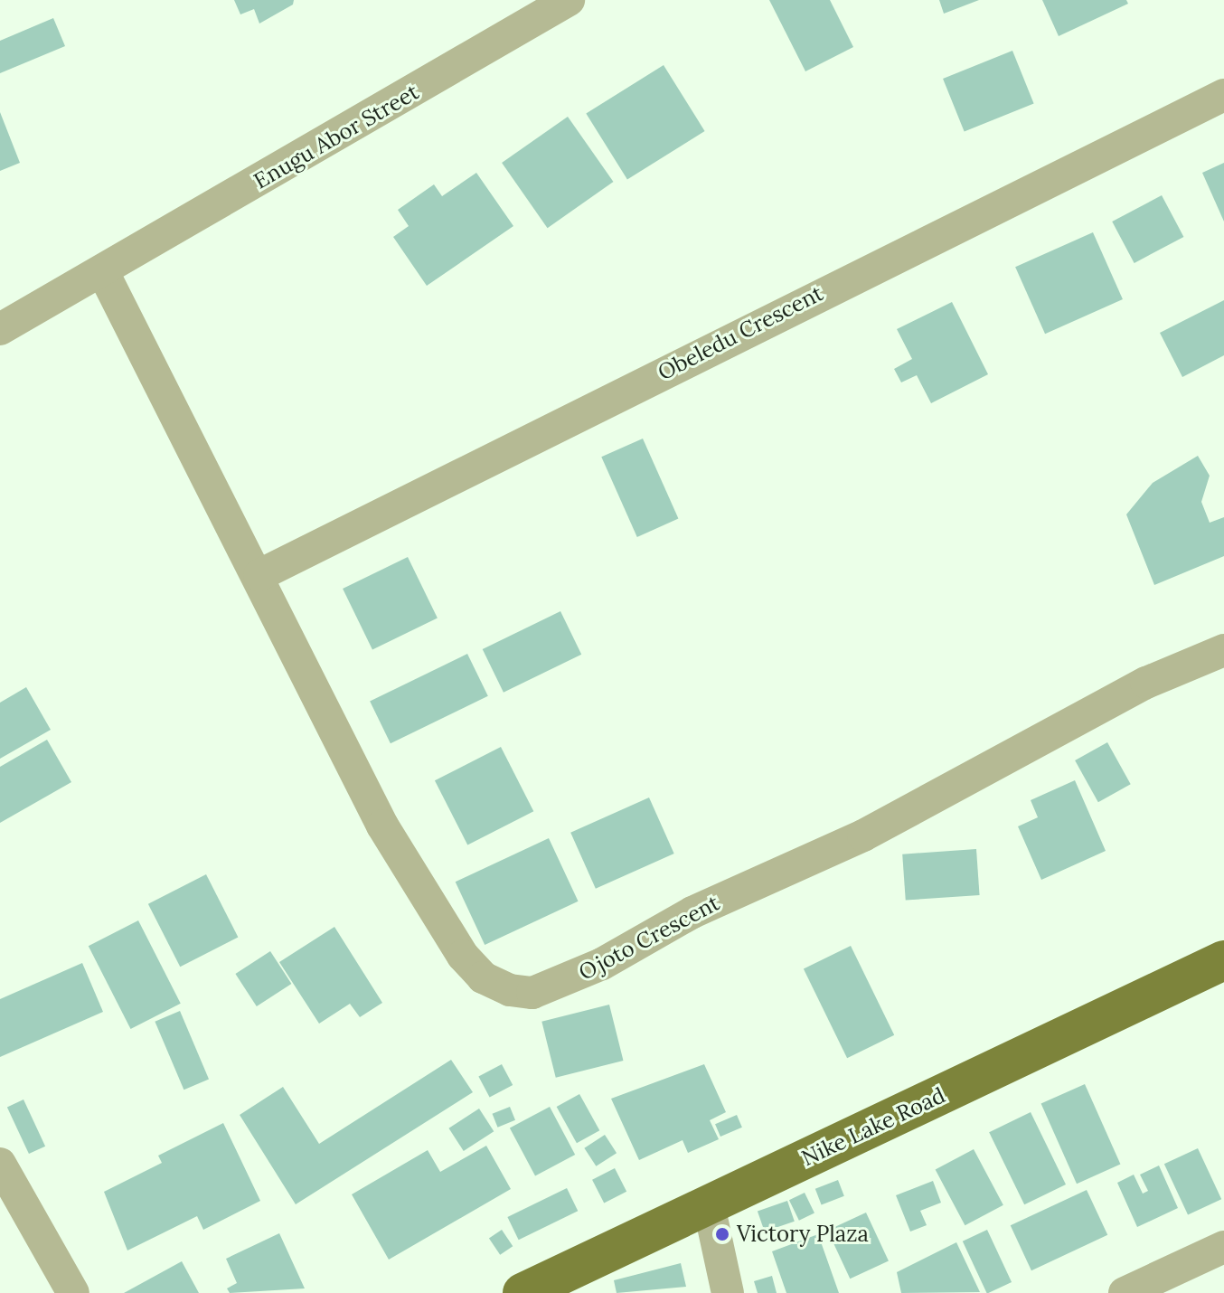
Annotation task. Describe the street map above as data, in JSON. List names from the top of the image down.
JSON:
{
  "streets": {
    "main road": ["Nike Lake Road"],
    "street": ["Enugu Abor Street", "Obeledu Crescent", "Ojoto Crescent"]
  },
  "crossings": [
    ["Enugu Abor Street", "Ojoto Crescent"],
    ["Obeledu Crescent", "Ojoto Crescent"]
  ],
  "places": ["Victory Plaza"]
}
